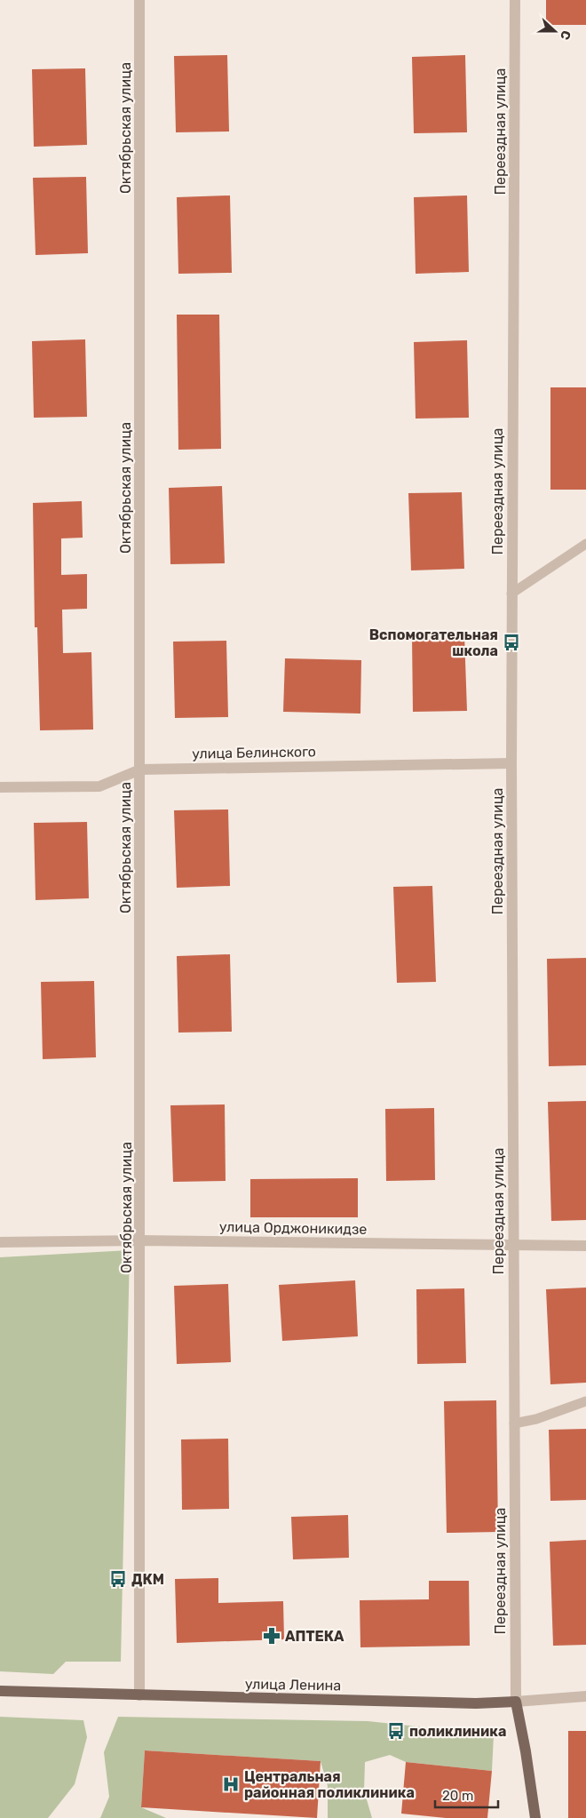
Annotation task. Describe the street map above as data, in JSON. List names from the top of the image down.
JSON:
{
  "streets": {
    "main road": ["улица Ленина"],
    "street": [
      "Октябрьская улица",
      "Переездная улица",
      "улица Белинского",
      "улица Орджоникидзе"
    ]
  },
  "crossings": [
    ["Октябрьская улица", "улица Белинского"],
    ["Октябрьская улица", "улица Орджоникидзе"],
    ["Октябрьская улица", "улица Ленина"],
    ["Переездная улица", "улица Белинского"],
    ["Переездная улица", "улица Орджоникидзе"],
    ["Переездная улица", "улица Ленина"]
  ],
  "places": {
    "bus stop": ["Вспомогательная школа", "ДКМ", "поликлиника"],
    "pharmacy": ["АПТЕКА"],
    "hospital": ["Центральная районная поликлиника"]
  },
  "scale_bar": "20 m",
  "north": "right"
}
